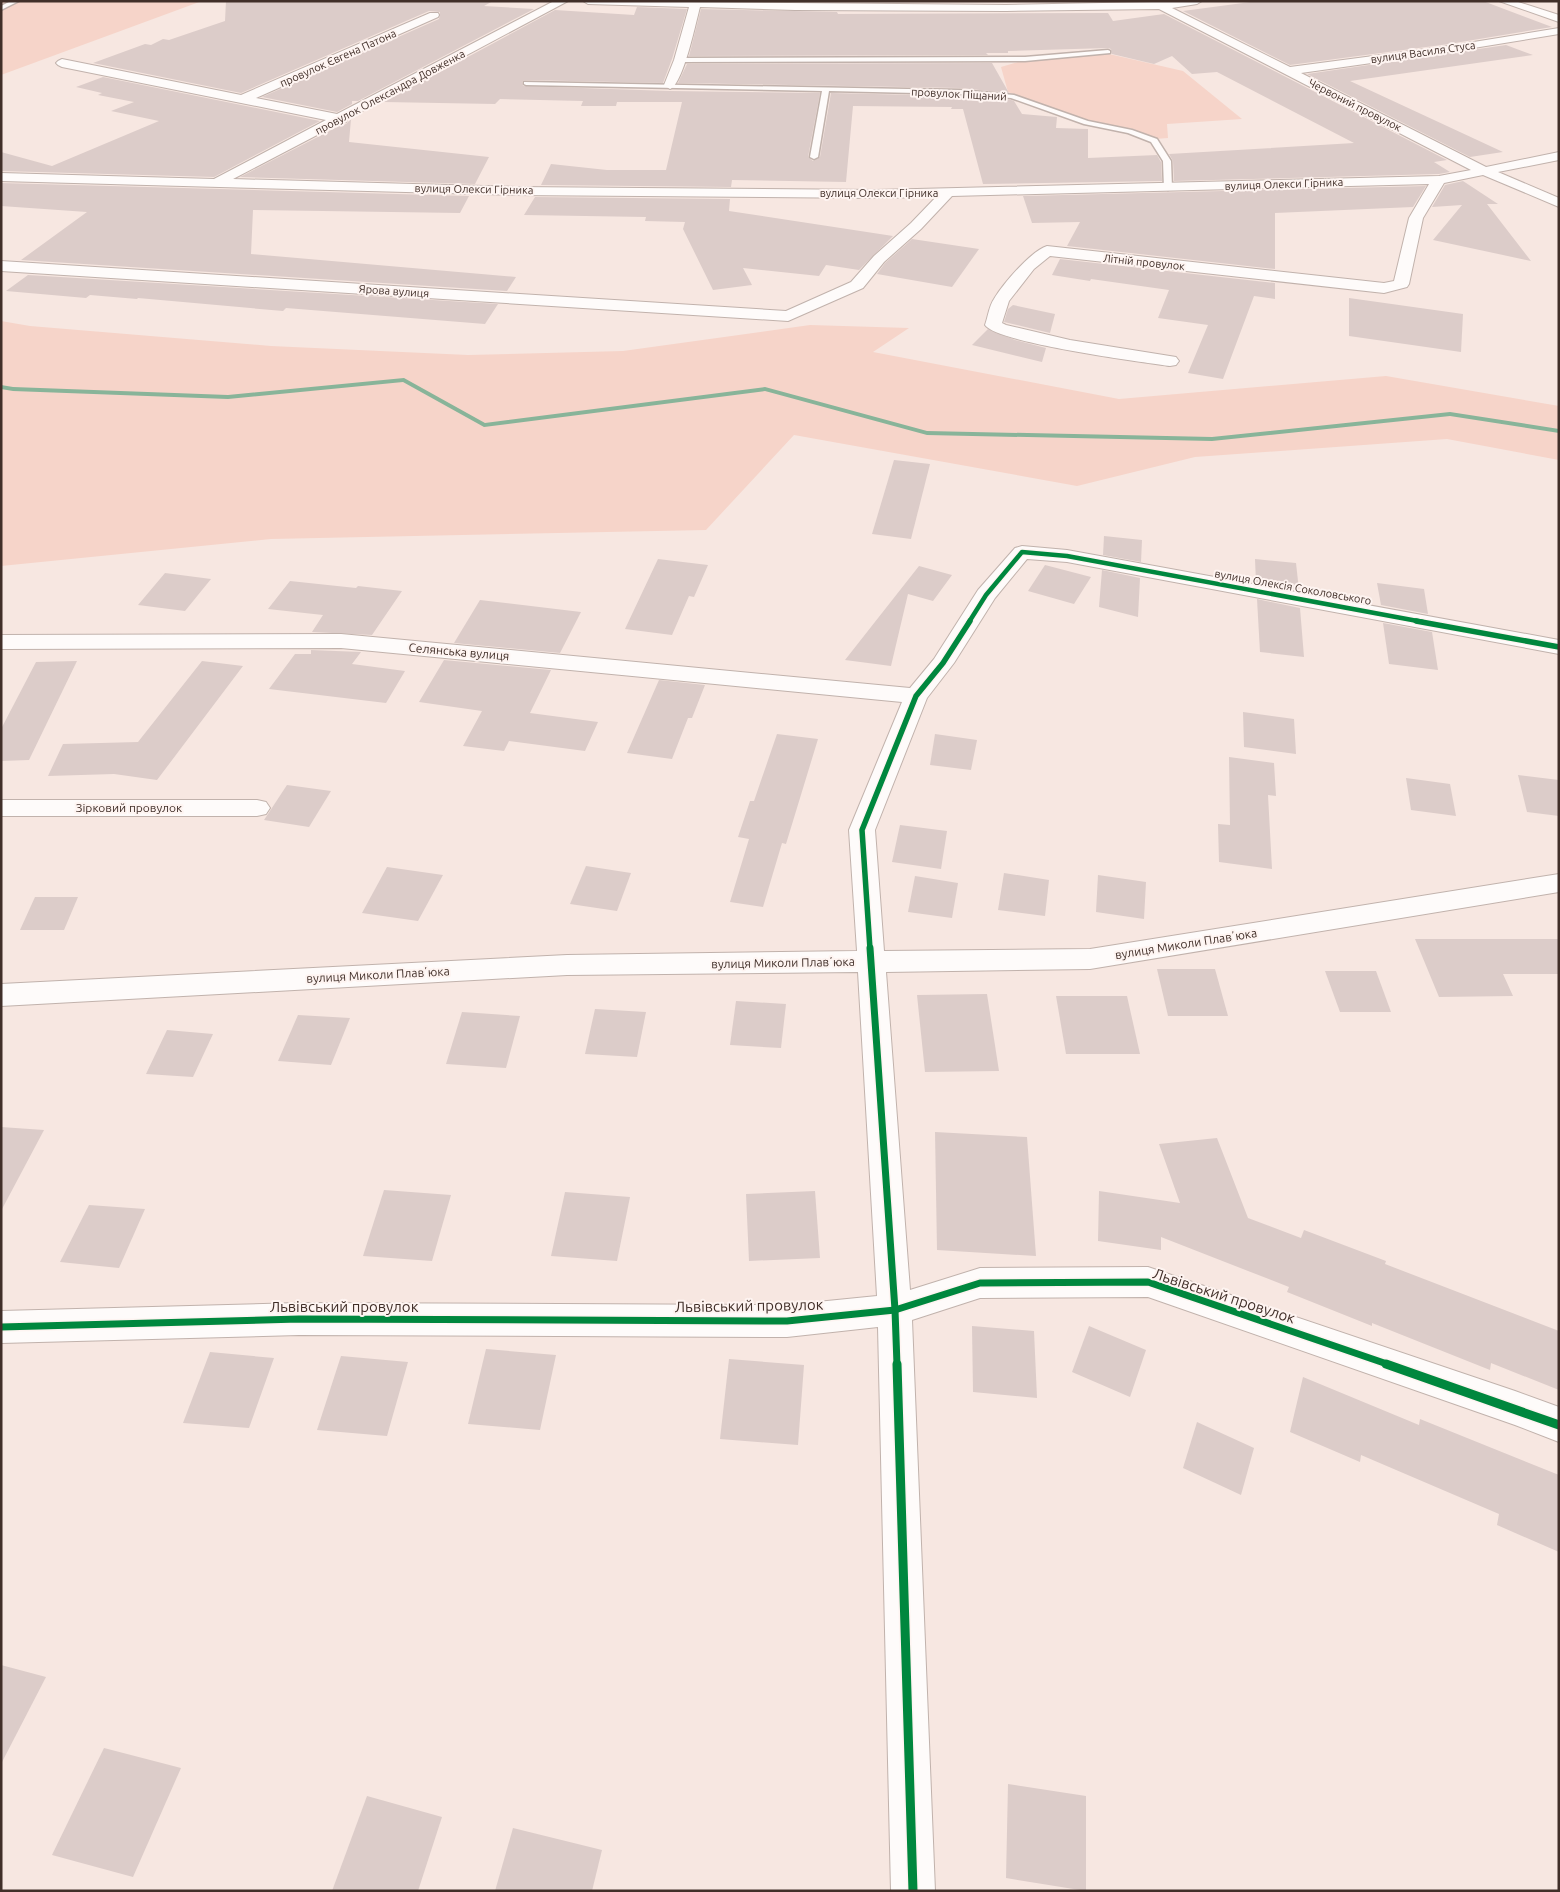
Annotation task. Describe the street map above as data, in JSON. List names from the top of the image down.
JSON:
{
  "streets": {
    "street": [
      "вулиця Василя Стуса",
      "провулок Євгена Патона",
      "провулок Олександра Довженка",
      "Червоний провулок",
      "вулиця Олекси Гірника",
      "Літній провулок",
      "Ярова вулиця",
      "вулиця Олексія Соколовського",
      "Селянська вулиця",
      "Зірковий провулок",
      "вулиця Миколи Плавʼюка",
      "Львівський провулок"
    ],
    "lane": ["провулок Піщаний"]
  },
  "crossings": [
    ["вулиця Василя Стуса", "Червоний провулок"],
    ["провулок Євгена Патона", "провулок Олександра Довженка"],
    ["провулок Олександра Довженка", "вулиця Олекси Гірника"],
    ["провулок Піщаний", "вулиця Олекси Гірника"],
    ["Червоний провулок", "вулиця Олекси Гірника"],
    ["вулиця Олекси Гірника", "Літній провулок"],
    ["вулиця Олекси Гірника", "Ярова вулиця"],
    ["вулиця Олексія Соколовського", "Селянська вулиця"]
  ]
}
